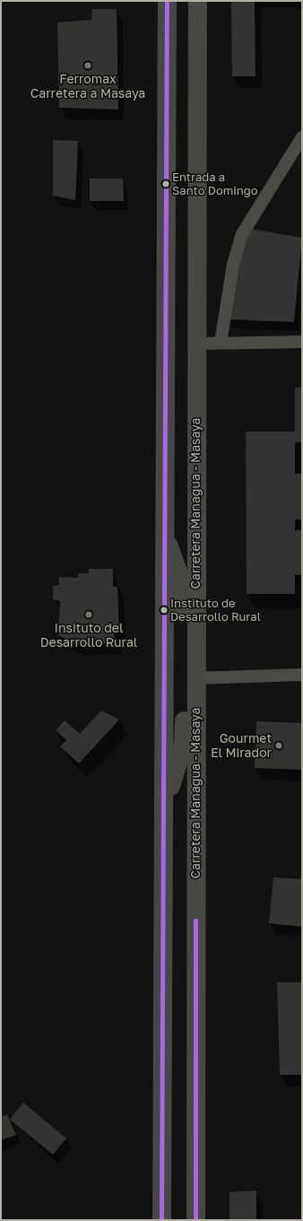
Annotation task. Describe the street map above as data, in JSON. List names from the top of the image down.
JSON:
{
  "streets": {
    "highway": ["Carretera Managua - Masaya"]
  },
  "places": [
    "Ferromax Carretera a Masaya",
    "Entrada a Santo Domingo",
    "Instituto de Desarrollo Rural",
    "Insituto del Desarrollo Rural",
    "Gourmet El Mirador"
  ]
}
